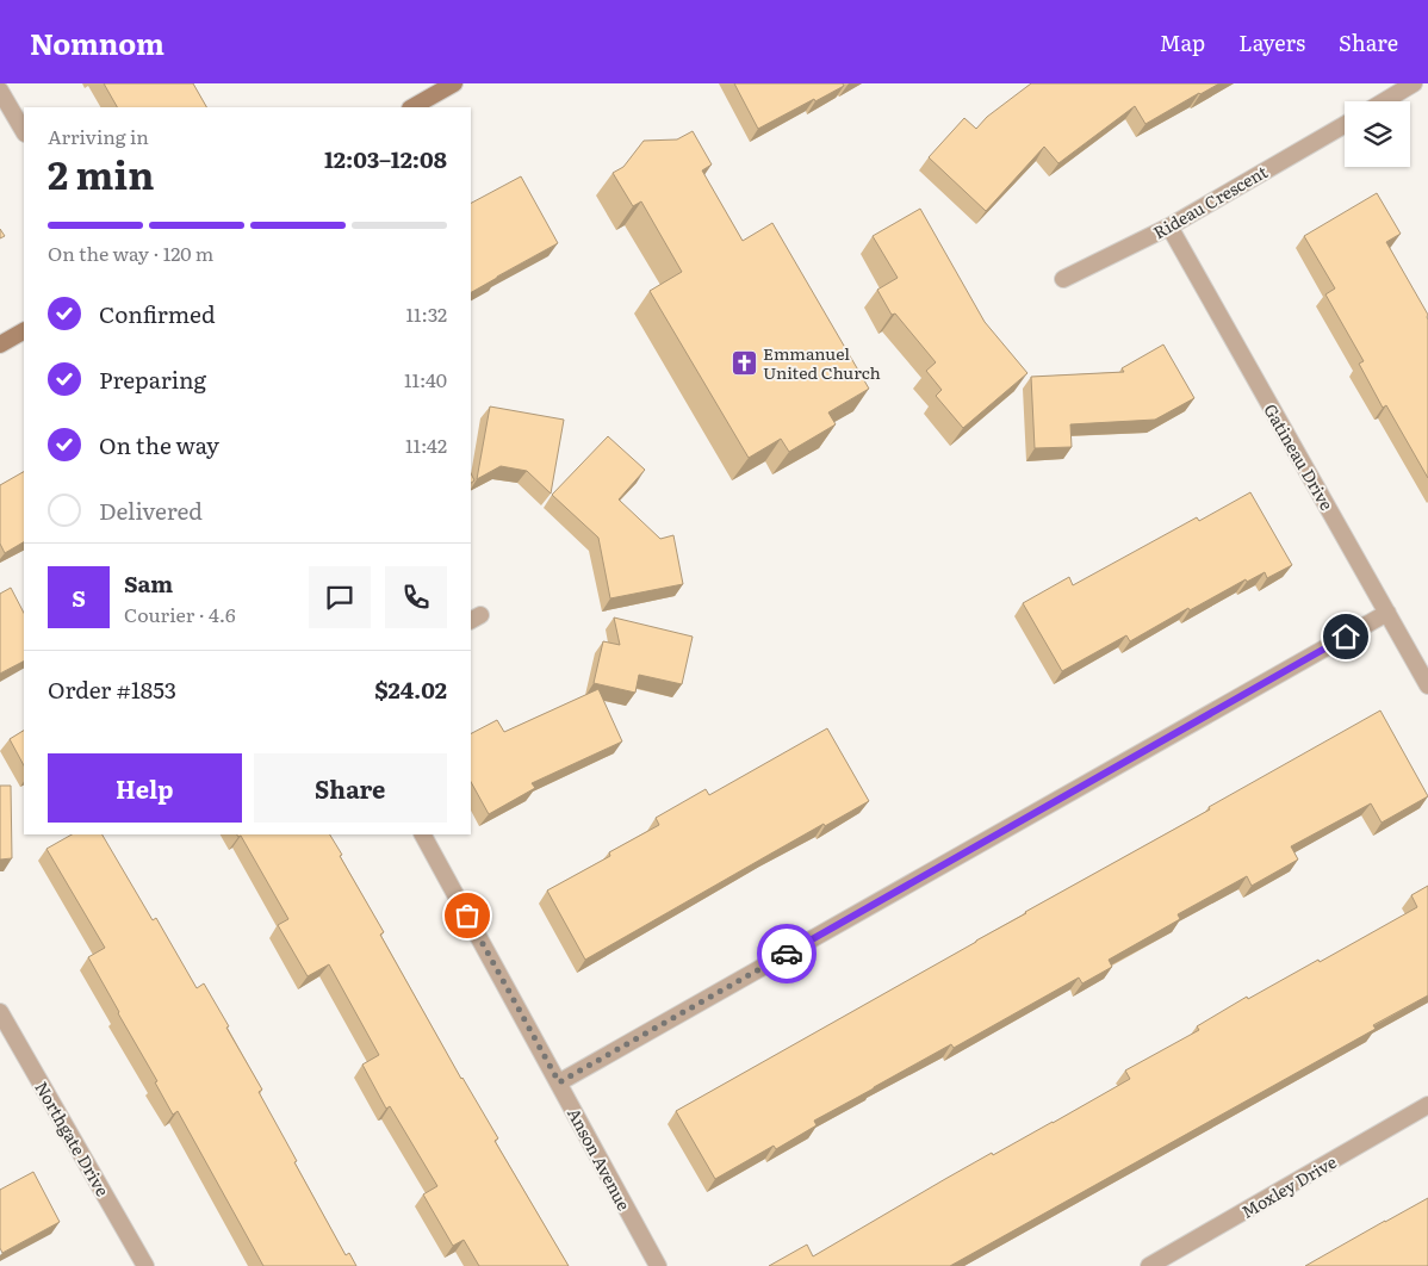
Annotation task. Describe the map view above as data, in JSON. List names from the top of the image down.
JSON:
{
  "streets": {
    "street": [
      "Rideau Crescent",
      "Gatineau Drive",
      "Northgate Drive",
      "Anson Avenue",
      "Moxley Drive"
    ]
  },
  "crossings": [
    ["Rideau Crescent", "Gatineau Drive"]
  ],
  "places": {
    "church": ["Emmanuel United Church"]
  },
  "page": {
    "header": "Nomnom",
    "nav": ["Map", "Layers", "Share"],
    "heading": ["2 min", "Arriving in", "12:03–12:08"],
    "panel": [
      "Sam",
      "Courier · 4.6",
      "Order #1853",
      "$24.02"
    ],
    "bar": "On the way · 120 m",
    "list": [
      ["Confirmed", "11:32"],
      ["Preparing", "11:40"],
      ["On the way", "11:42"],
      "Delivered"
    ],
    "round": "S",
    "buttons": ["Help", "Share"]
  }
}
